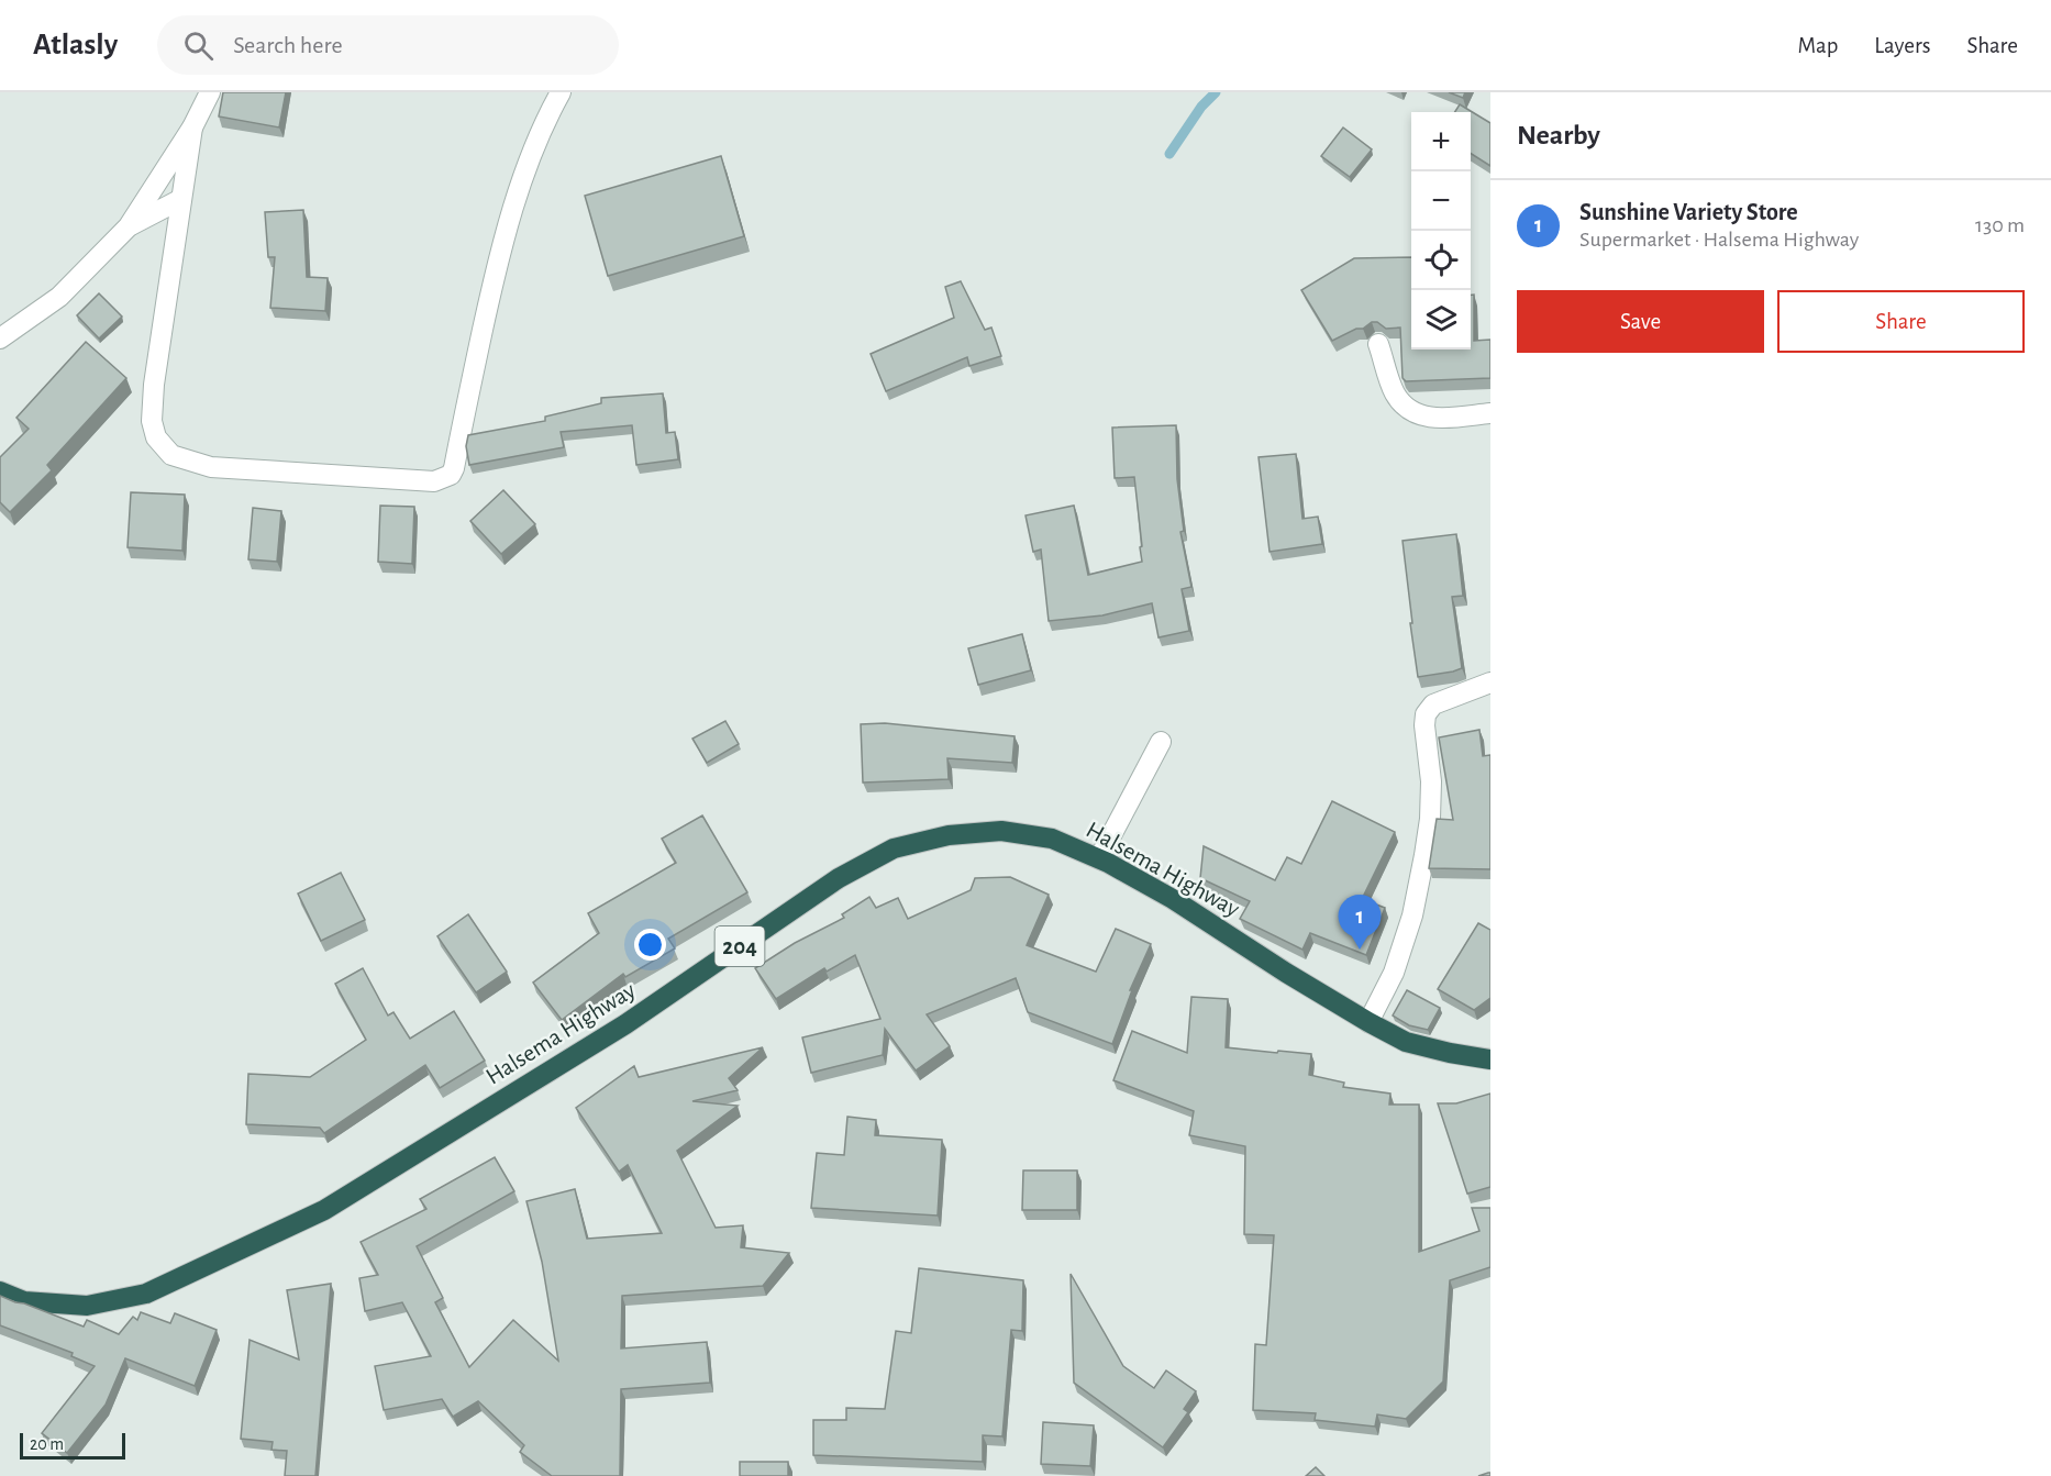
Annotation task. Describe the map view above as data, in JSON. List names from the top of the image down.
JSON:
{
  "streets": {
    "highway": ["Halsema Highway", "204"]
  },
  "scale_bar": "20 m",
  "page": {
    "header": "Atlasly",
    "search": "Search here",
    "nav": ["Map", "Layers", "Share"],
    "heading": "Nearby",
    "map_buttons": ["+", "−"],
    "list": [
      {
        "mark": "1",
        "name": "Sunshine Variety Store",
        "note": "Supermarket · Halsema Highway",
        "value": "130 m"
      }
    ],
    "buttons": ["Save", "Share"],
    "pins": "1",
    "scale": "20 m"
  }
}
